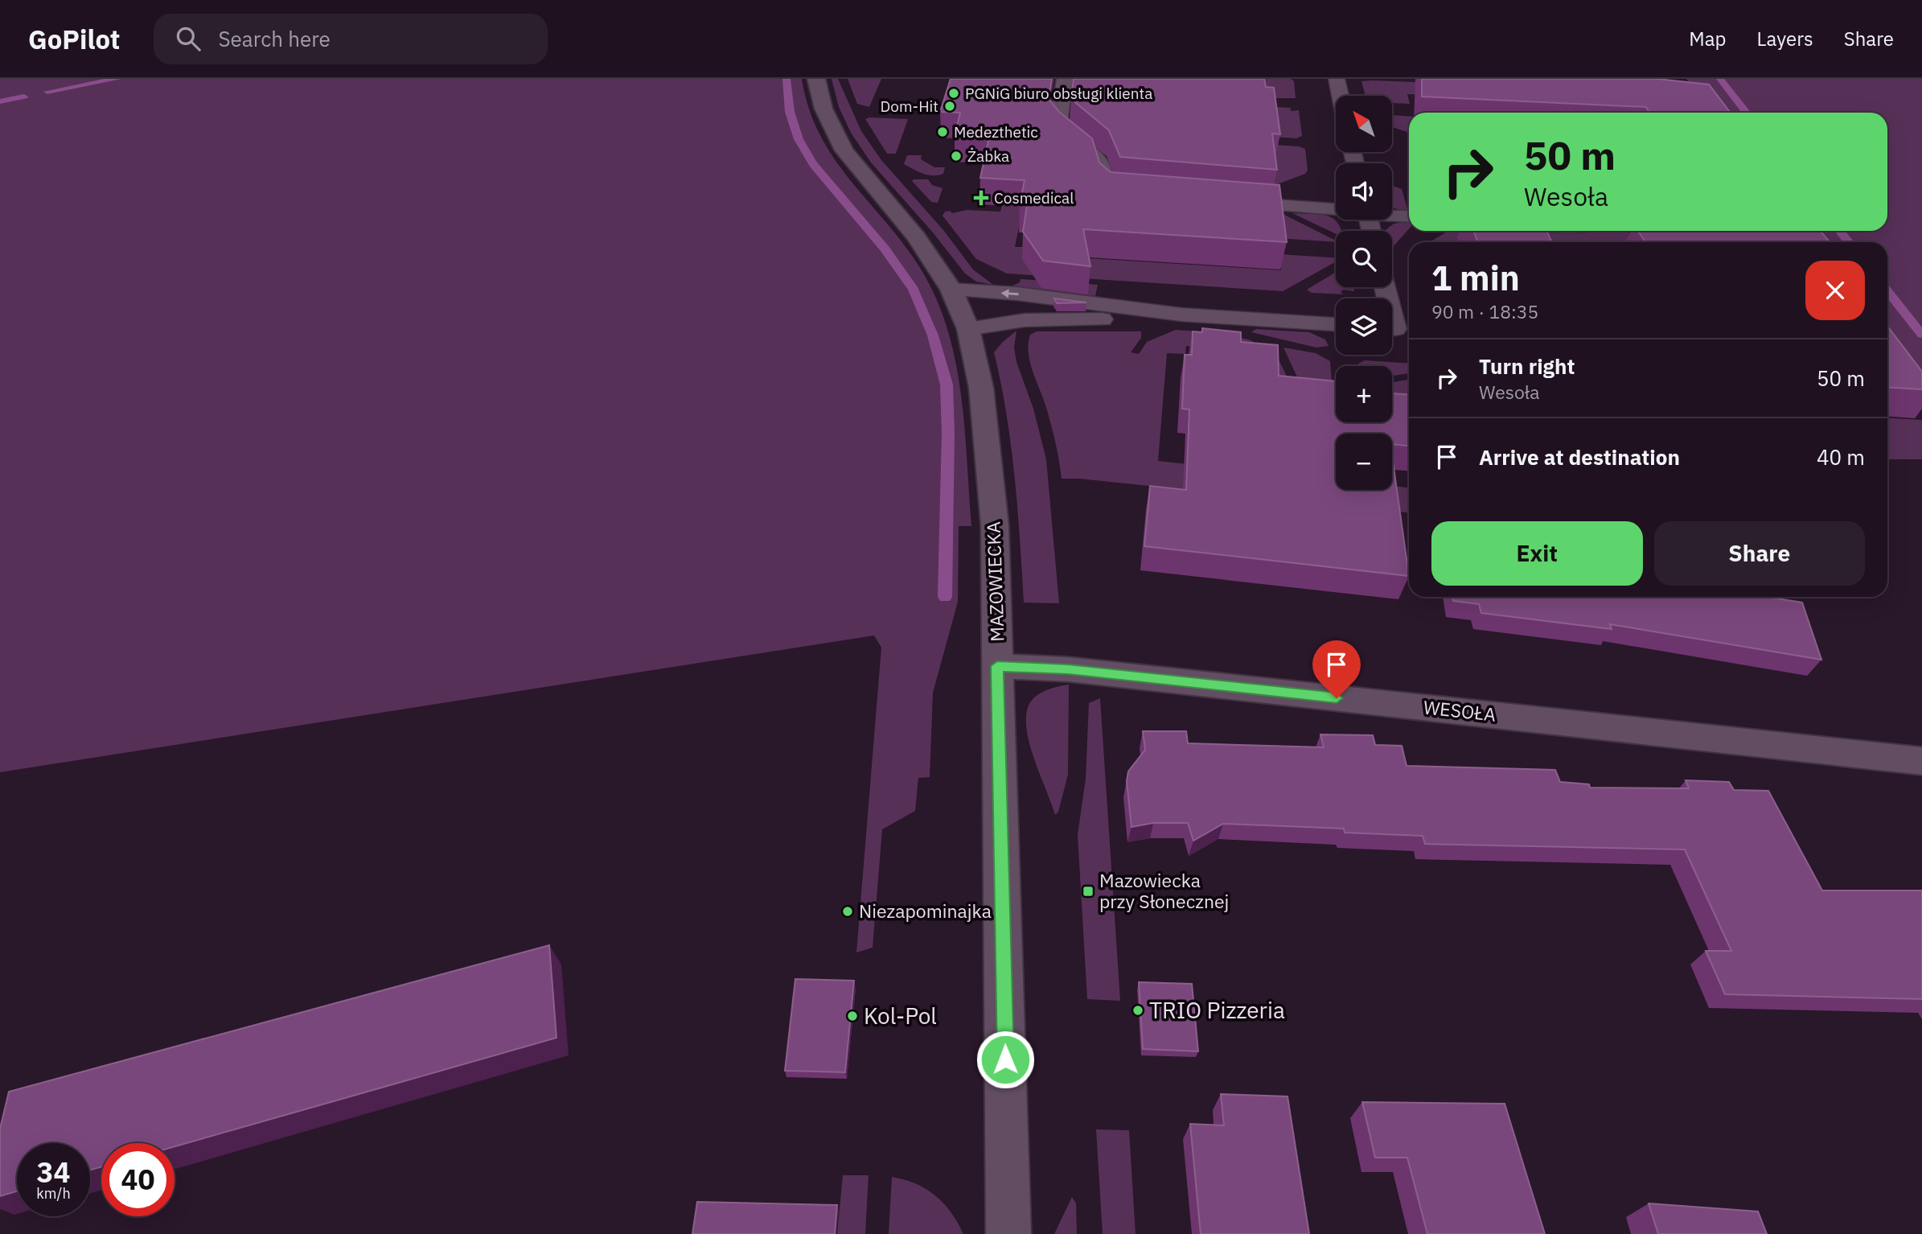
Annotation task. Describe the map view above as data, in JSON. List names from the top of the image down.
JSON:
{
  "streets": {
    "street": ["MAZOWIECKA", "WESOŁA"]
  },
  "crossings": [
    ["MAZOWIECKA", "WESOŁA"]
  ],
  "places": {
    "other": [
      "PGNiG biuro obsługi klienta",
      "Dom-Hit",
      "Medezthetic",
      "Żabka",
      "Niezapominajka",
      "TRIO Pizzeria",
      "Kol-Pol"
    ],
    "health": ["Cosmedical"],
    "transit": ["Mazowiecka przy Słonecznej"]
  },
  "north": "top left",
  "page": {
    "header": "GoPilot",
    "search": "Search here",
    "nav": ["Map", "Layers", "Share"],
    "map_buttons": ["+", "−"],
    "turn": ["50 m", "Wesoła"],
    "heading": ["1 min", "90 m · 18:35"],
    "list": [
      {
        "name": "Turn right",
        "note": "Wesoła",
        "value": "50 m"
      },
      {
        "name": "Arrive at destination",
        "value": "40 m"
      }
    ],
    "buttons": ["Exit", "Share"],
    "speed": "34 km/h",
    "limit": "40"
  }
}
